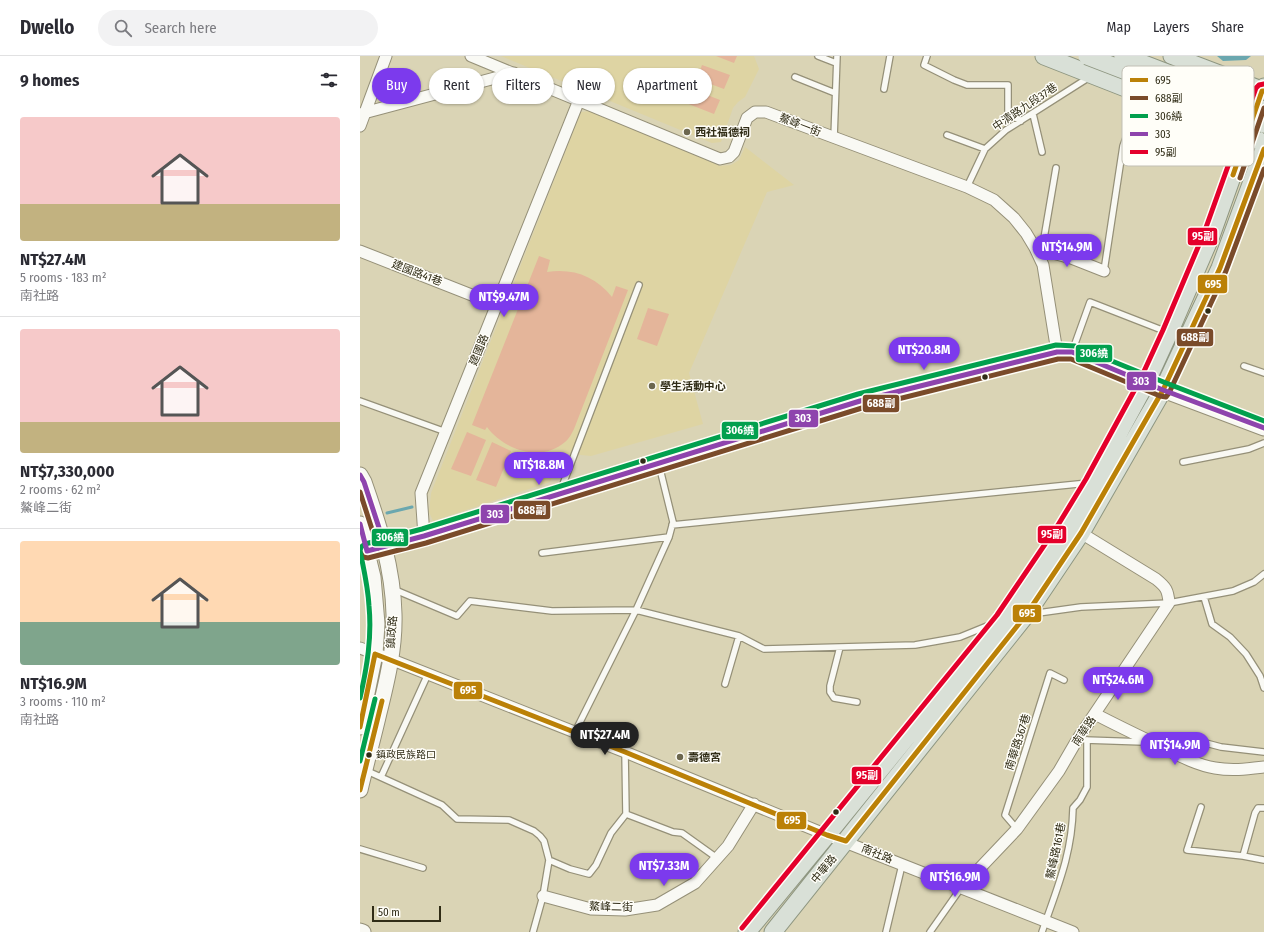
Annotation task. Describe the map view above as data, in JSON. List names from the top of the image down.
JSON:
{
  "streets": {
    "main road": ["中華路"],
    "street": [
      "鰲峰一街",
      "建國路41巷",
      "建國路",
      "鎮政路",
      "南華路",
      "南社路",
      "鰲峰二街"
    ],
    "lane": ["中清路九段37巷", "南華路367巷", "鰲峰路161巷"]
  },
  "crossings": [
    ["中清路九段37巷", "鰲峰一街"],
    ["建國路41巷", "建國路"],
    ["鎮政路", "南社路"],
    ["南華路", "南華路367巷"],
    ["南華路", "鰲峰路161巷"],
    ["南華路", "南社路"],
    ["鰲峰路161巷", "南社路"],
    ["南社路", "中華路"],
    ["南社路", "鰲峰二街"]
  ],
  "places": [
    "西社福德祠",
    "學生活動中心",
    "鎮政民族路口",
    "壽德宮"
  ],
  "lines": [
    "transit line 95副",
    "transit line 695",
    "transit line 688副",
    "transit line 306繞",
    "transit line 303"
  ],
  "legend": [
    "695",
    "688副",
    "306繞",
    "303",
    "95副"
  ],
  "scale_bar": "50 m",
  "page": {
    "header": "Dwello",
    "search": "Search here",
    "nav": ["Map", "Layers", "Share"],
    "heading": "9 homes",
    "chip": [
      "Buy",
      "Rent",
      "Filters",
      "New",
      "Apartment"
    ],
    "list": [
      {
        "name": "NT$27.4M",
        "note": "5 rooms · 183 m² · 南社路"
      },
      {
        "name": "NT$7,330,000",
        "note": "2 rooms · 62 m² · 鰲峰二街"
      },
      {
        "name": "NT$16.9M",
        "note": "3 rooms · 110 m² · 南社路"
      }
    ],
    "price": [
      "NT$14.9M",
      "NT$9.47M",
      "NT$20.8M",
      "NT$18.8M",
      "NT$24.6M",
      "NT$27.4M",
      "NT$14.9M",
      "NT$7.33M",
      "NT$16.9M"
    ],
    "scale": "50 m"
  }
}
